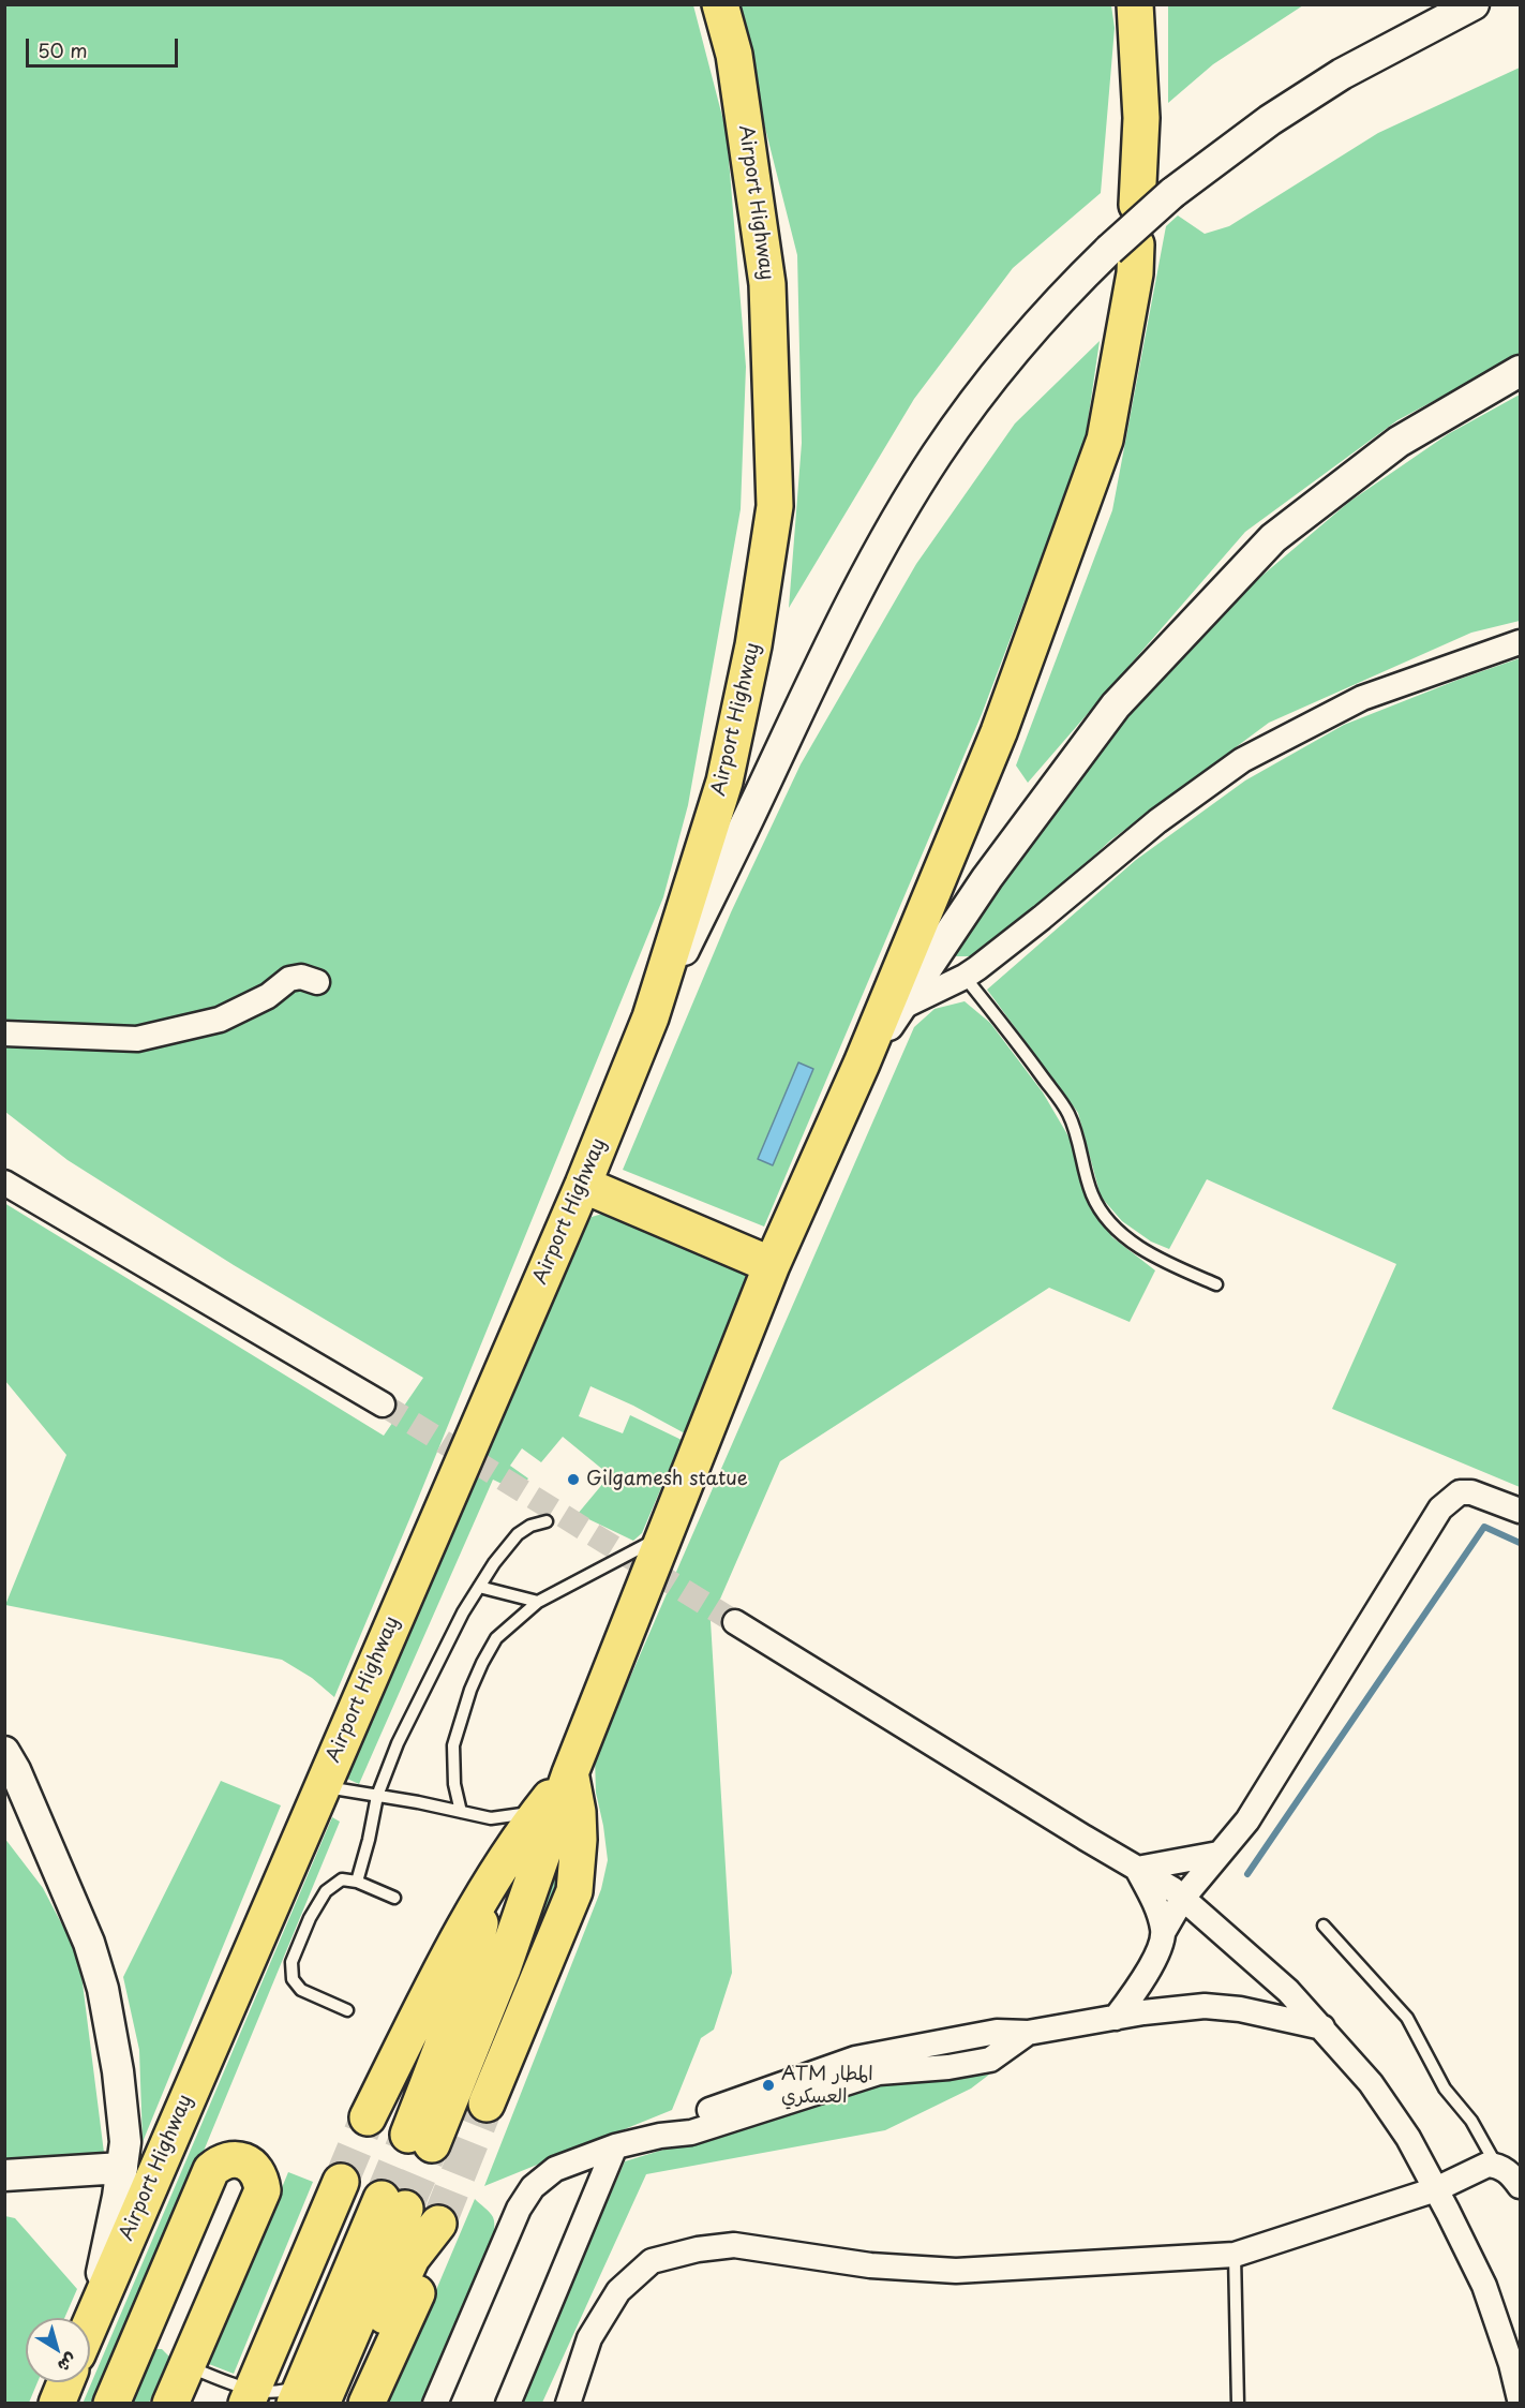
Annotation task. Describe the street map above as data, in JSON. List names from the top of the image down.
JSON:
{
  "streets": {
    "highway": ["Airport Highway"]
  },
  "places": ["Gilgamesh statue", "ATM المطار العسكري"],
  "scale_bar": "50 m",
  "north": "bottom right"
}
